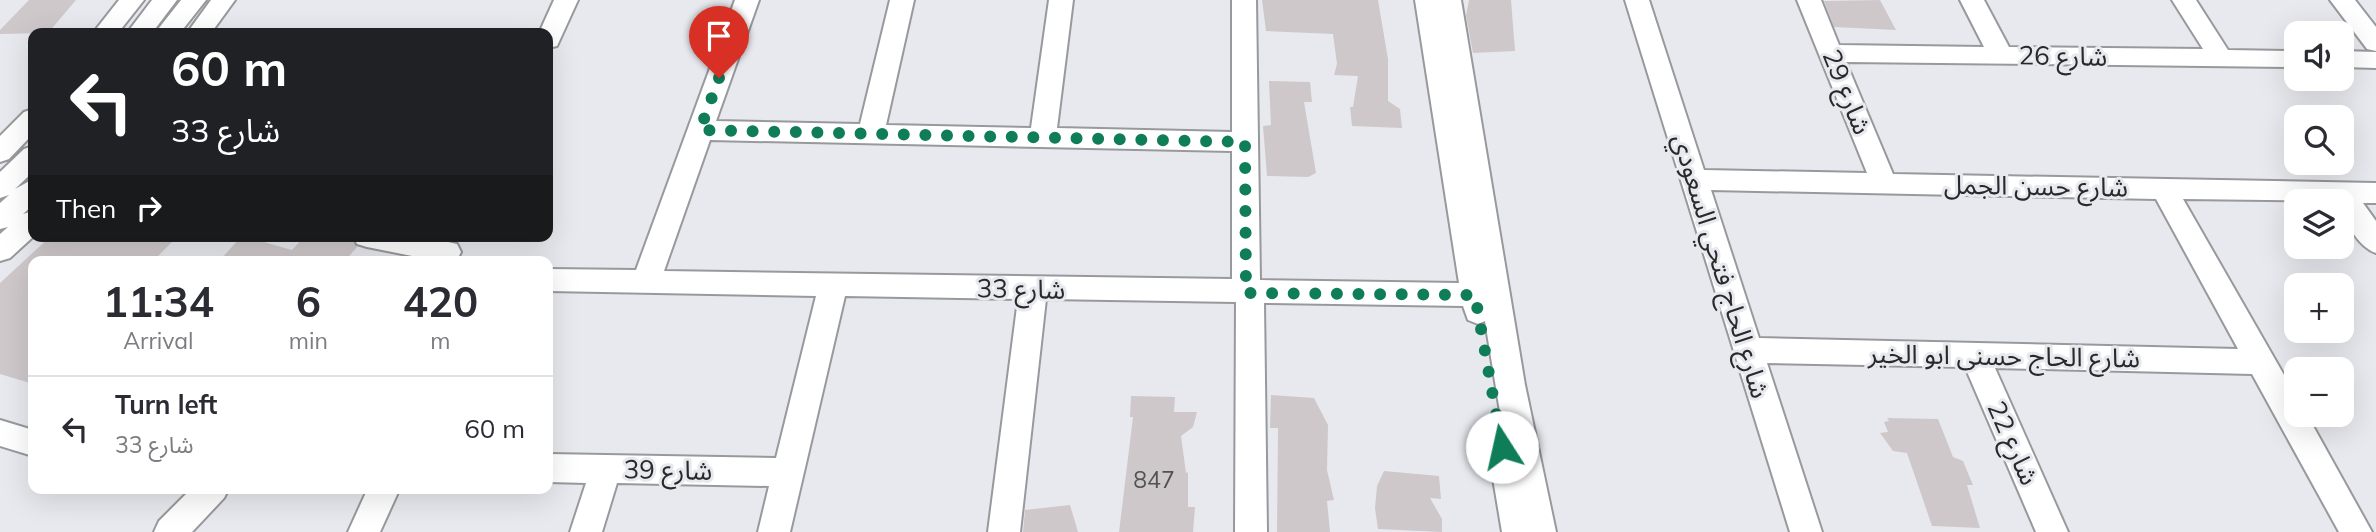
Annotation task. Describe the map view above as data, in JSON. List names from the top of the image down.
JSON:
{
  "streets": {
    "street": [
      "شارع 26",
      "شارع 29",
      "شارع حسن الجمل",
      "شارع الحاج فتحي السعودي",
      "شارع 33",
      "شارع الحاج حسنى ابو الخير",
      "شارع 22",
      "شارع 39"
    ]
  },
  "crossings": [
    ["شارع 26", "شارع 29"],
    ["شارع 29", "شارع حسن الجمل"],
    ["شارع حسن الجمل", "شارع الحاج فتحي السعودي"],
    ["شارع الحاج فتحي السعودي", "شارع الحاج حسنى ابو الخير"],
    ["شارع الحاج حسنى ابو الخير", "شارع 22"]
  ],
  "house_numbers": ["847"],
  "page": {
    "map_buttons": ["+", "−"],
    "turn": ["60 m", "شارع 33"],
    "then": "Then",
    "eta": [
      "11:34",
      "Arrival",
      "6",
      "min",
      "420",
      "m"
    ],
    "list": [
      {
        "name": "Turn left",
        "note": "شارع 33",
        "value": "60 m"
      }
    ]
  }
}
